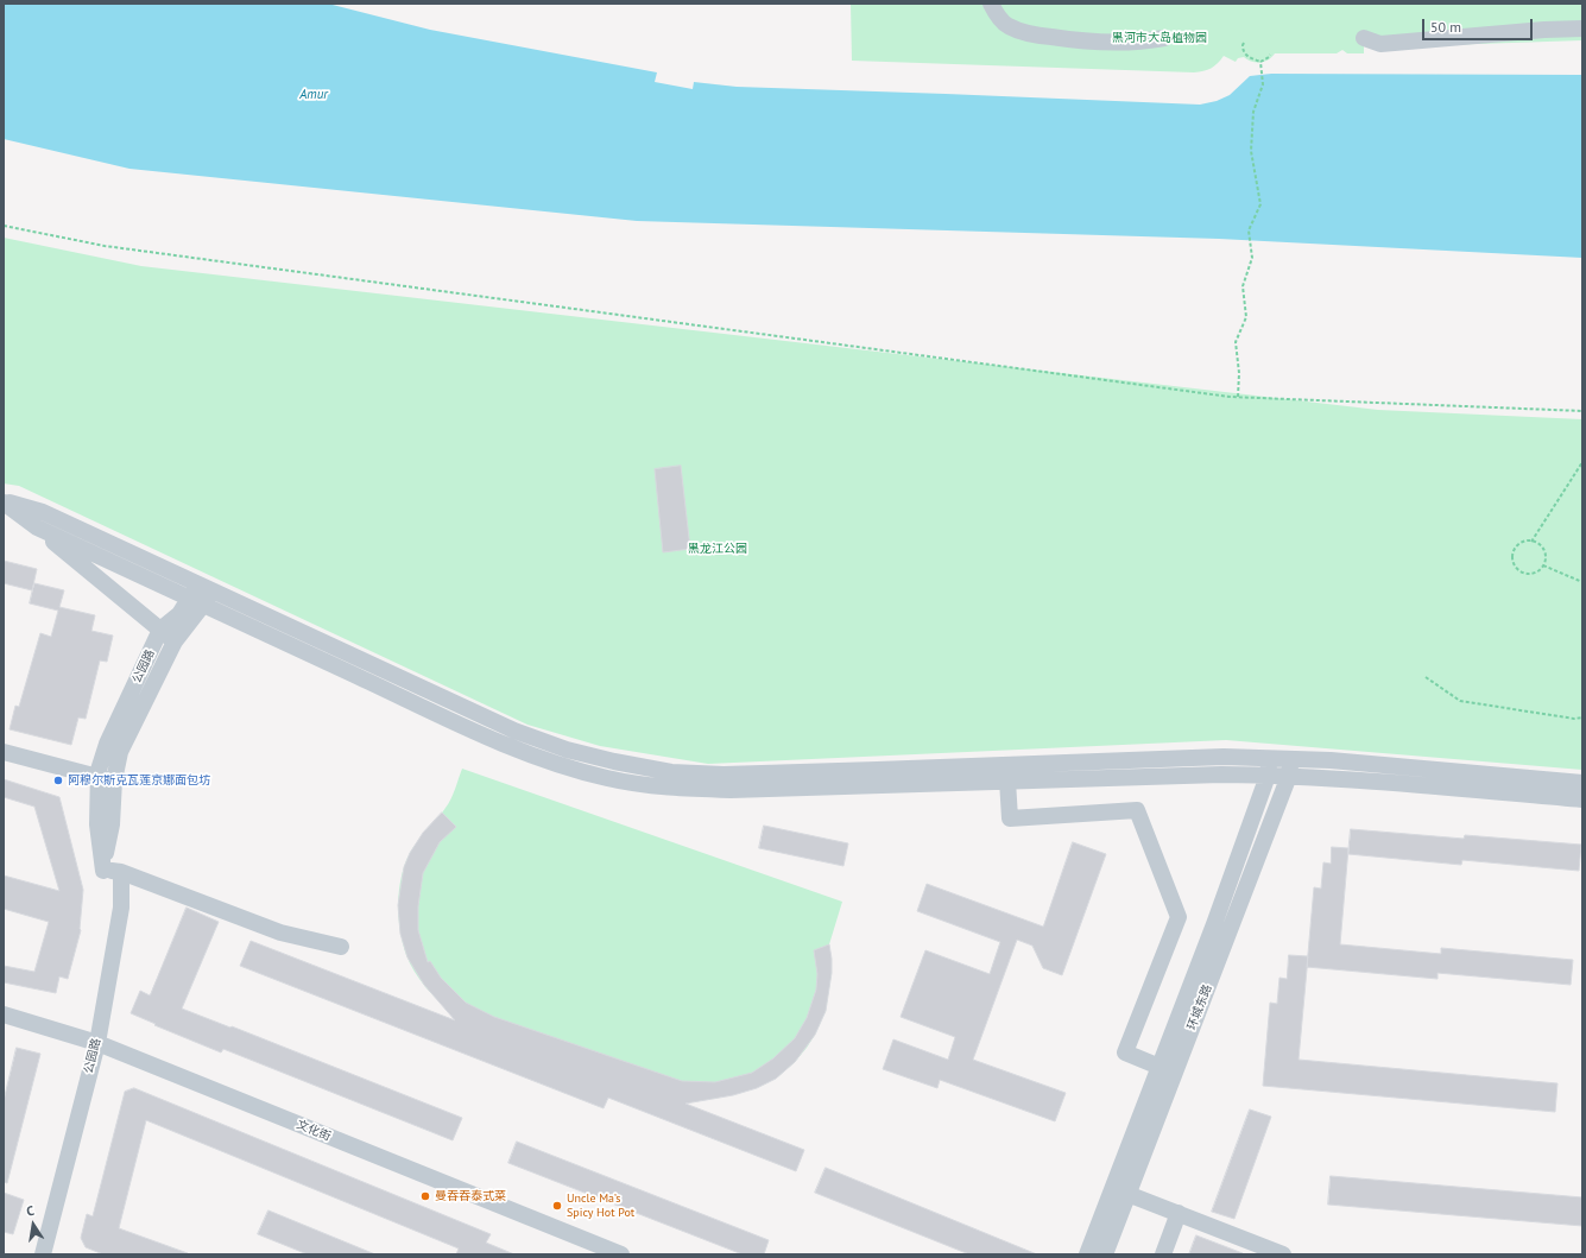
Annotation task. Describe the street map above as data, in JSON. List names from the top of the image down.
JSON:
{
  "streets": {
    "street": ["公园路", "环城东路", "文化街"]
  },
  "crossings": [
    ["公园路", "文化街"]
  ],
  "water": ["Amur"],
  "parks": ["黑河市大岛植物园", "黑龙江公园"],
  "places": ["阿穆尔斯克瓦莲京娜面包坊", "曼吞吞泰式菜", "Uncle Ma’s Spicy Hot Pot"],
  "scale_bar": "50 m",
  "north": "top"
}
